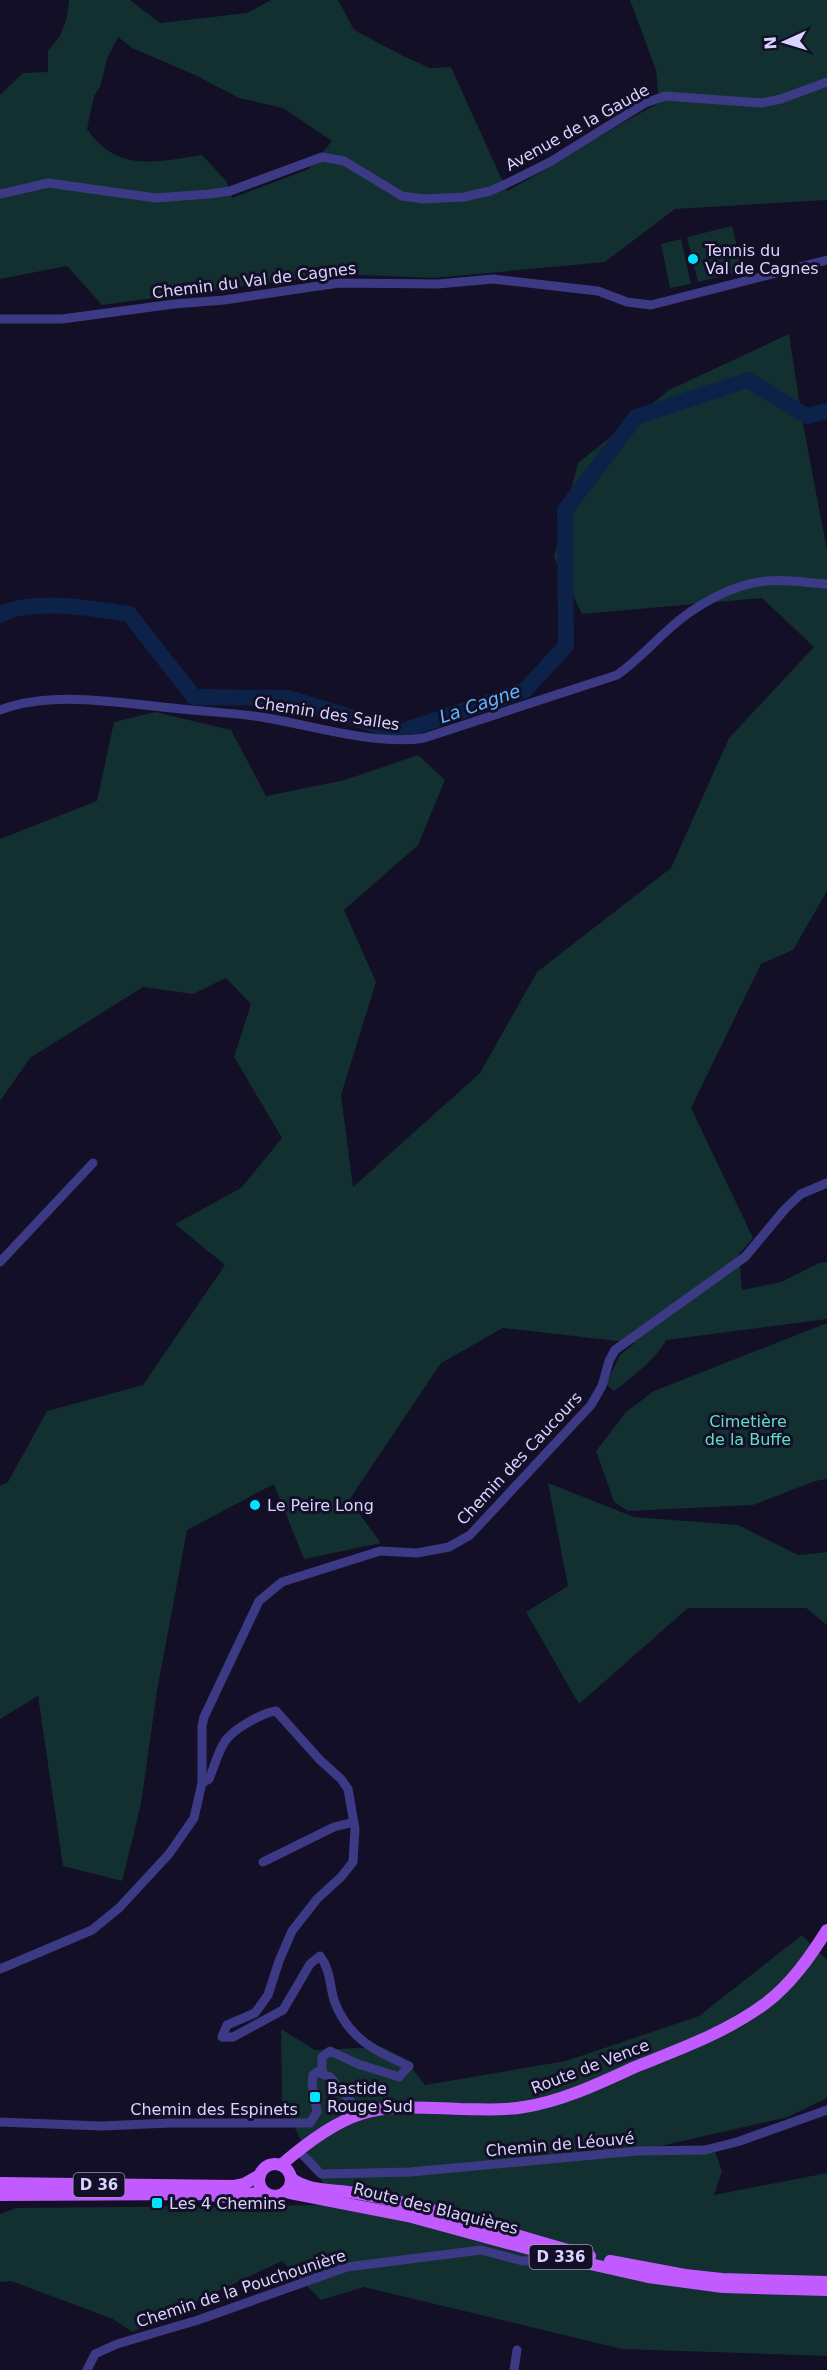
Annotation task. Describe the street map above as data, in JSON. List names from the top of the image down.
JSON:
{
  "streets": {
    "main road": [
      "Route de Vence",
      "D 36",
      "Route des Blaquières",
      "D 336"
    ],
    "street": [
      "Avenue de la Gaude",
      "Chemin du Val de Cagnes",
      "Chemin des Salles",
      "Chemin des Caucours",
      "Chemin des Espinets",
      "Chemin de Léouvé",
      "Chemin de la Pouchounière"
    ]
  },
  "crossings": [
    ["Route de Vence", "Chemin de Léouvé"],
    ["Route de Vence", "D 36"],
    ["Route de Vence", "Route des Blaquières"],
    ["D 36", "Route des Blaquières"],
    ["Route des Blaquières", "Chemin de la Pouchounière"]
  ],
  "water": ["La Cagne"],
  "parks": ["Cimetière de la Buffe"],
  "places": {
    "other": ["Tennis du Val de Cagnes", "Le Peire Long"],
    "transit": ["Bastide Rouge Sud", "Les 4 Chemins"]
  },
  "north": "left"
}
